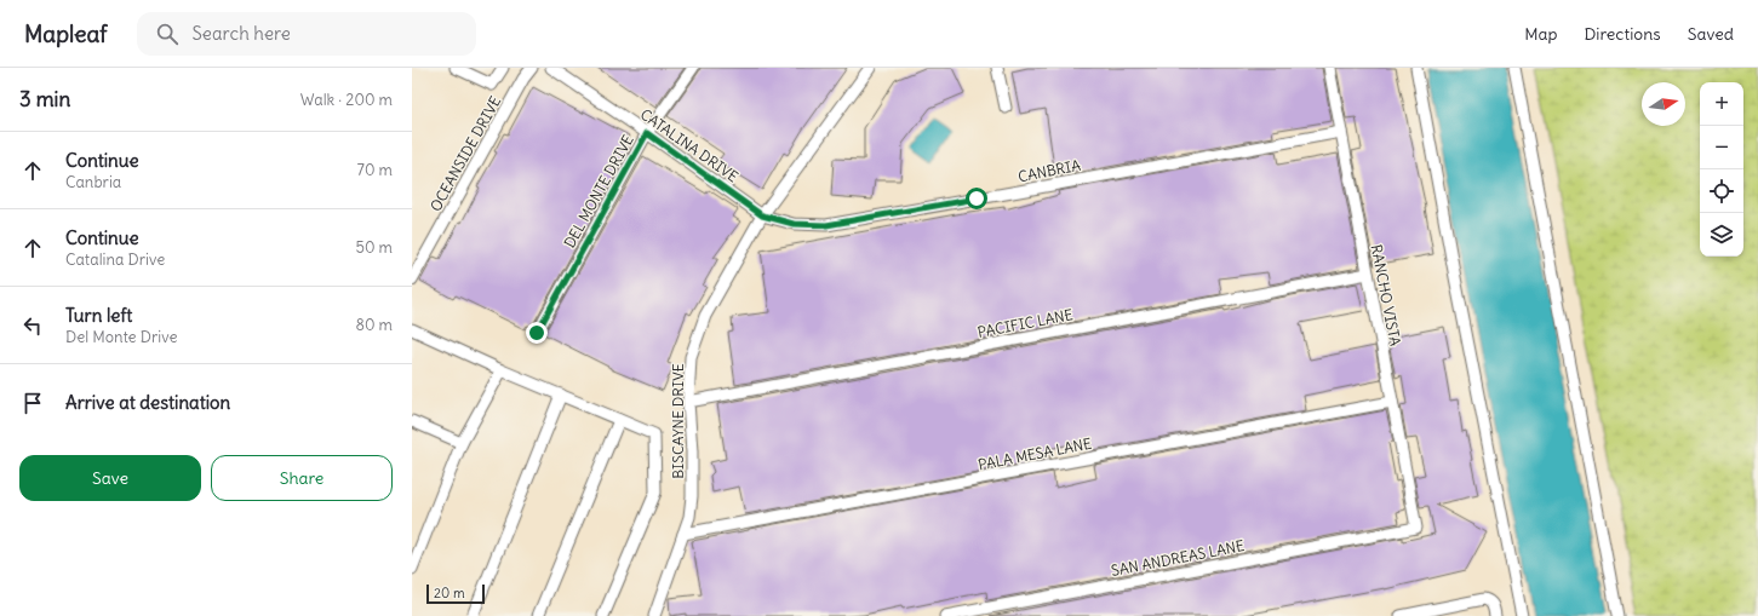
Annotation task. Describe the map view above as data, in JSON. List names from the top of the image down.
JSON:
{
  "streets": {
    "lane": [
      "CATALINA DRIVE",
      "OCEANSIDE DRIVE",
      "CANBRIA",
      "DEL MONTE DRIVE",
      "RANCHO VISTA",
      "PACIFIC LANE",
      "BISCAYNE DRIVE",
      "PALA MESA LANE",
      "SAN ANDREAS LANE"
    ]
  },
  "crossings": [
    ["CATALINA DRIVE", "CANBRIA"],
    ["CATALINA DRIVE", "DEL MONTE DRIVE"],
    ["CATALINA DRIVE", "BISCAYNE DRIVE"],
    ["CANBRIA", "RANCHO VISTA"],
    ["CANBRIA", "BISCAYNE DRIVE"],
    ["RANCHO VISTA", "PACIFIC LANE"],
    ["RANCHO VISTA", "PALA MESA LANE"],
    ["RANCHO VISTA", "SAN ANDREAS LANE"],
    ["PACIFIC LANE", "BISCAYNE DRIVE"],
    ["BISCAYNE DRIVE", "PALA MESA LANE"]
  ],
  "scale_bar": "20 m",
  "north": "right",
  "page": {
    "header": "Mapleaf",
    "search": "Search here",
    "nav": ["Map", "Directions", "Saved"],
    "heading": ["3 min", "Walk · 200 m"],
    "map_buttons": ["+", "−"],
    "list": [
      ["Continue", "Canbria", "70 m"],
      ["Continue", "Catalina Drive", "50 m"],
      ["Turn left", "Del Monte Drive", "80 m"],
      "Arrive at destination"
    ],
    "buttons": ["Save", "Share"],
    "scale": "20 m"
  }
}
